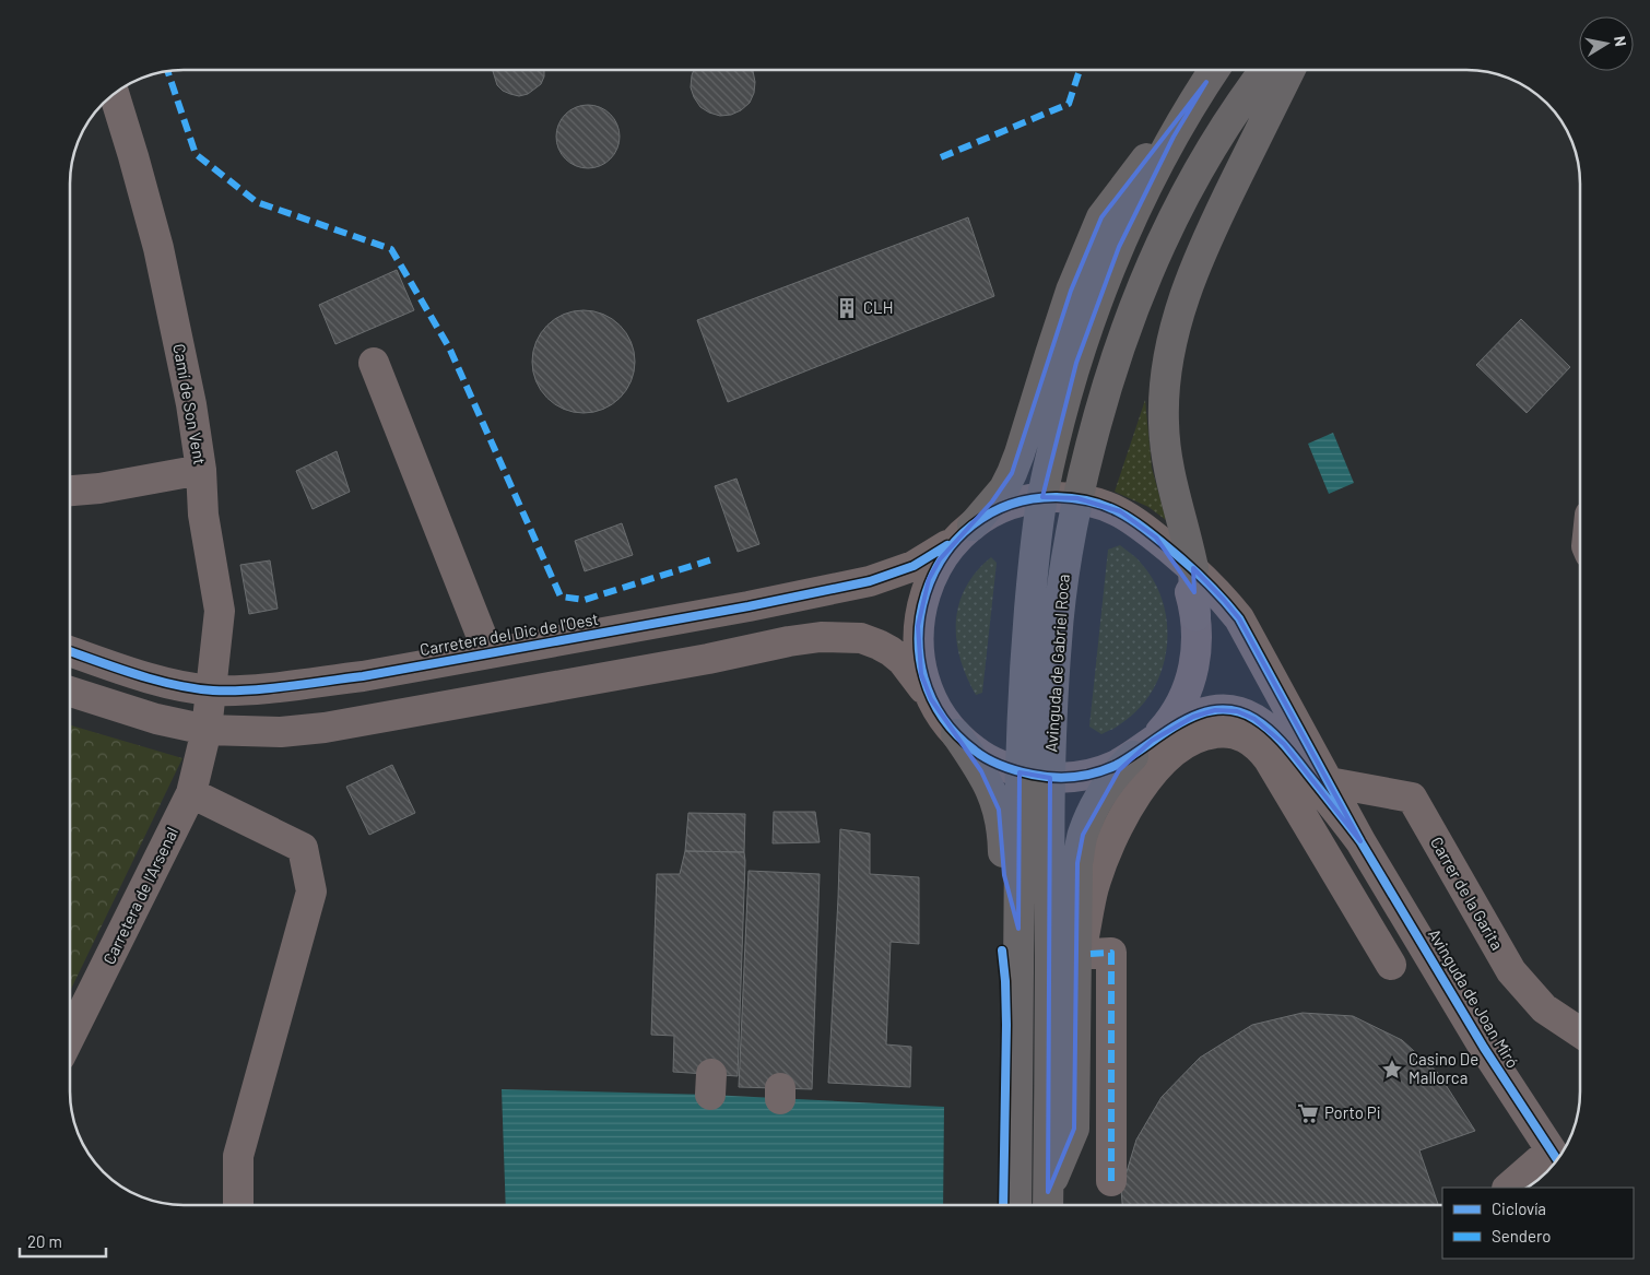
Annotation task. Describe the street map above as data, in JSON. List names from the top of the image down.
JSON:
{
  "streets": {
    "highway": ["Avinguda de Gabriel Roca"],
    "street": [
      "Camí de Son Vent",
      "Carretera del Dic de l'Oest",
      "Carrer de la Garita",
      "Carretera de l'Arsenal",
      "Avinguda de Joan Miró"
    ]
  },
  "crossings": [
    ["Camí de Son Vent", "Carretera del Dic de l'Oest"],
    ["Camí de Son Vent", "Carretera de l'Arsenal"],
    ["Carretera del Dic de l'Oest", "Avinguda de Gabriel Roca"]
  ],
  "places": {
    "building": ["CLH"],
    "place": ["Casino De Mallorca"],
    "supermarket": ["Porto Pi"]
  },
  "legend": ["Ciclovía", "Sendero"],
  "scale_bar": "20 m",
  "north": "right"
}
